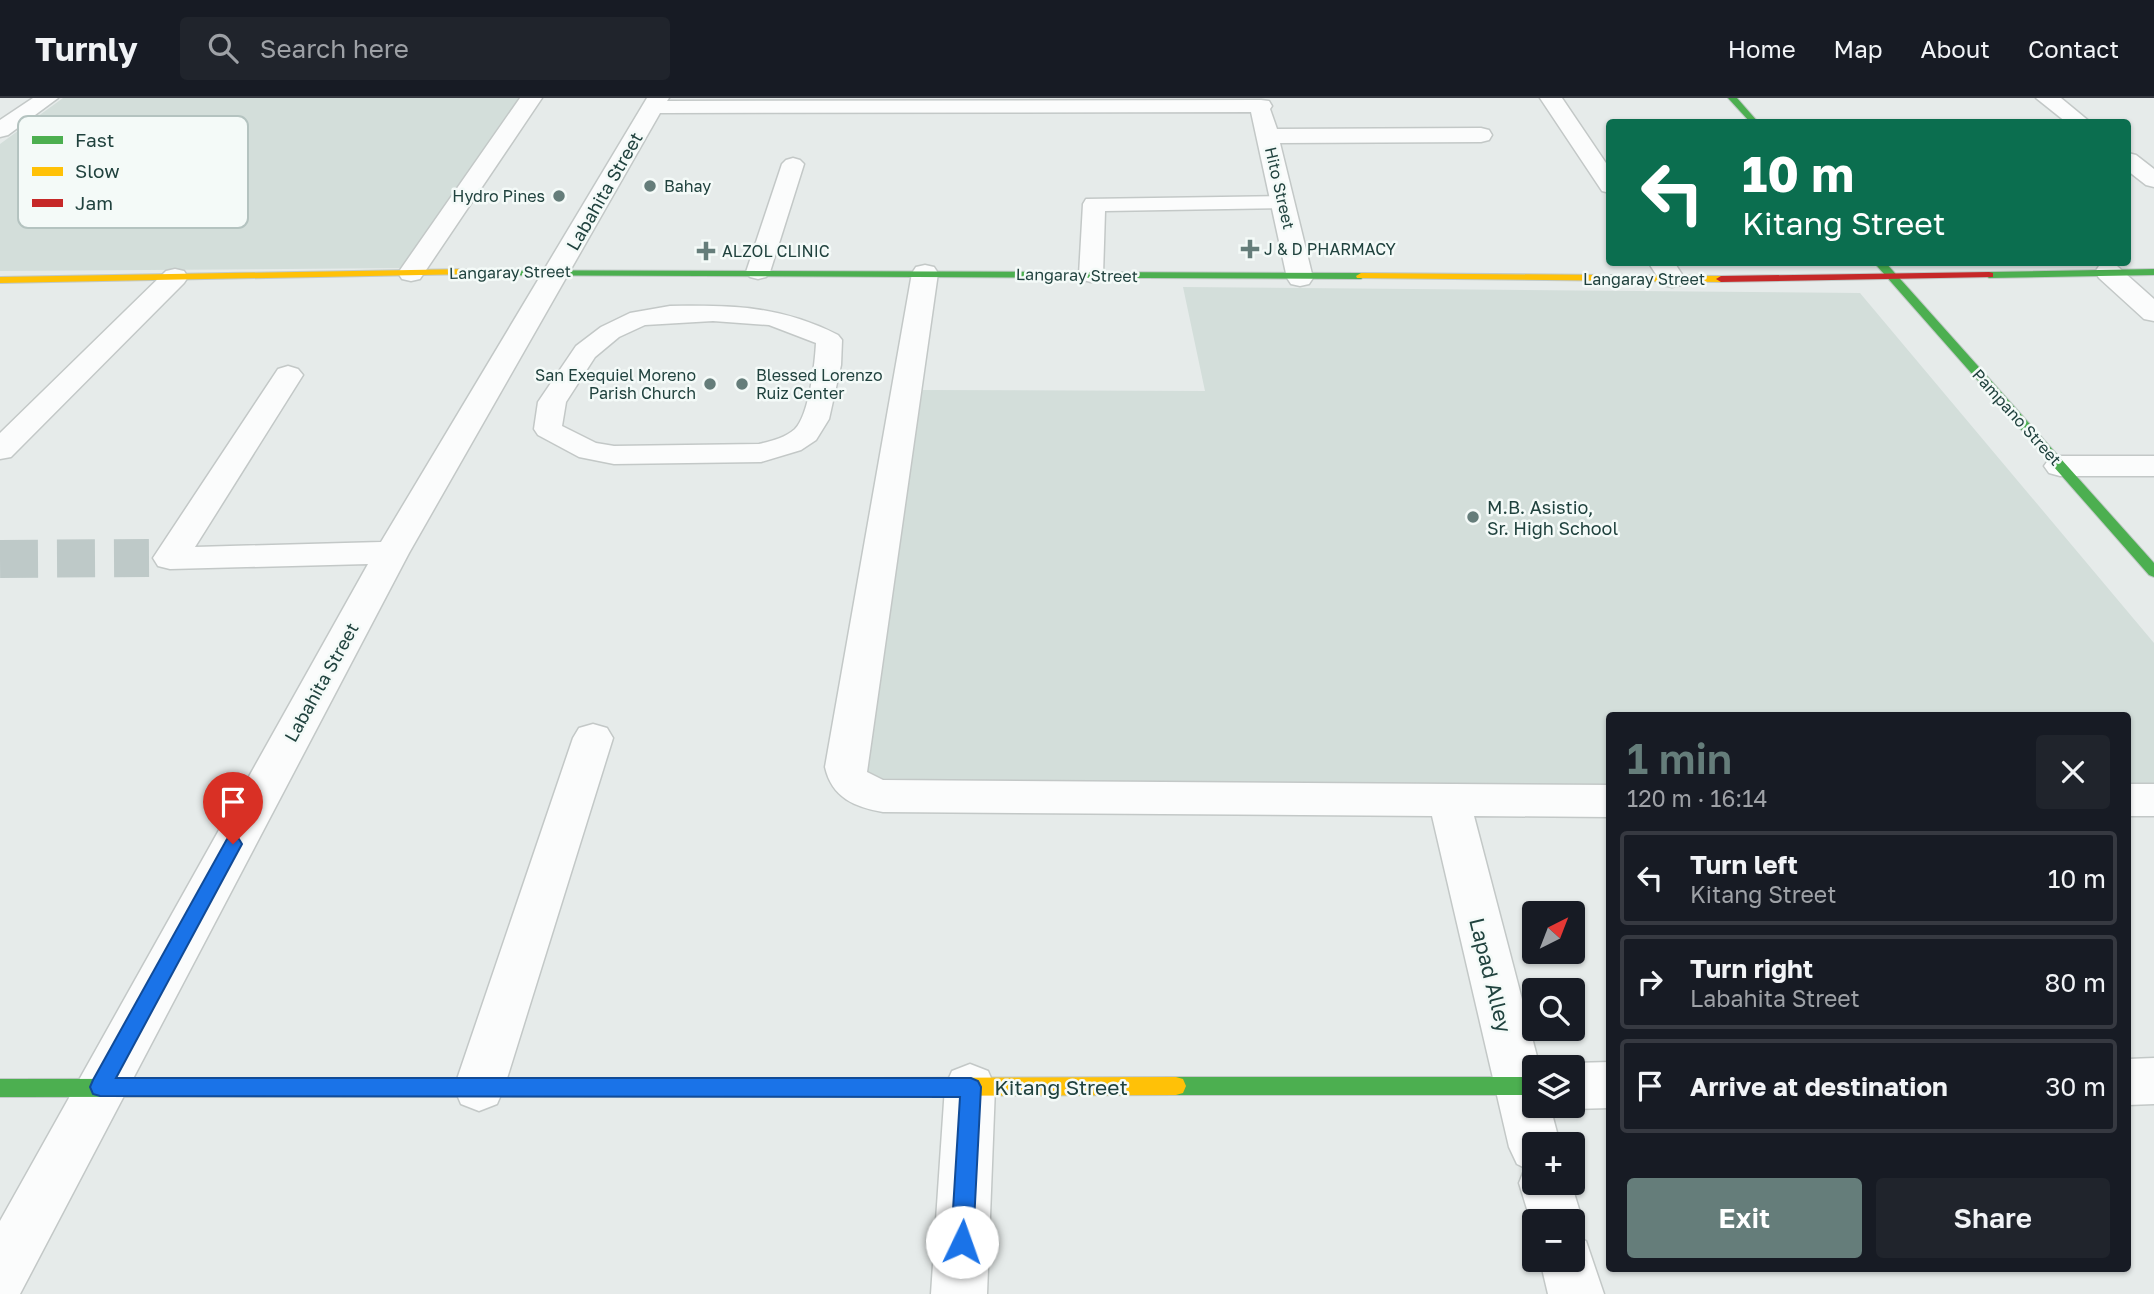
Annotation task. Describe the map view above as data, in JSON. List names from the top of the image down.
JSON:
{
  "streets": {
    "street": [
      "Hito Street",
      "Labahita Street",
      "Langaray Street",
      "Pampano Street",
      "Lapad Alley",
      "Kitang Street"
    ]
  },
  "crossings": [
    ["Hito Street", "Langaray Street"],
    ["Labahita Street", "Langaray Street"],
    ["Labahita Street", "Kitang Street"],
    ["Langaray Street", "Pampano Street"]
  ],
  "places": {
    "other": [
      "Bahay",
      "Hydro Pines",
      "San Exequiel Moreno Parish Church",
      "Blessed Lorenzo Ruiz Center",
      "M.B. Asistio, Sr. High School"
    ],
    "health": ["J & D PHARMACY", "ALZOL CLINIC"]
  },
  "legend": ["Fast", "Slow", "Jam"],
  "north": "top right",
  "page": {
    "header": "Turnly",
    "search": "Search here",
    "nav": [
      "Home",
      "Map",
      "About",
      "Contact"
    ],
    "turn": ["10 m", "Kitang Street"],
    "heading": ["1 min", "120 m · 16:14"],
    "list": [
      {
        "name": "Turn left",
        "note": "Kitang Street",
        "value": "10 m"
      },
      {
        "name": "Turn right",
        "note": "Labahita Street",
        "value": "80 m"
      },
      {
        "name": "Arrive at destination",
        "value": "30 m"
      }
    ],
    "map_buttons": ["+", "−"],
    "buttons": ["Exit", "Share"]
  }
}
